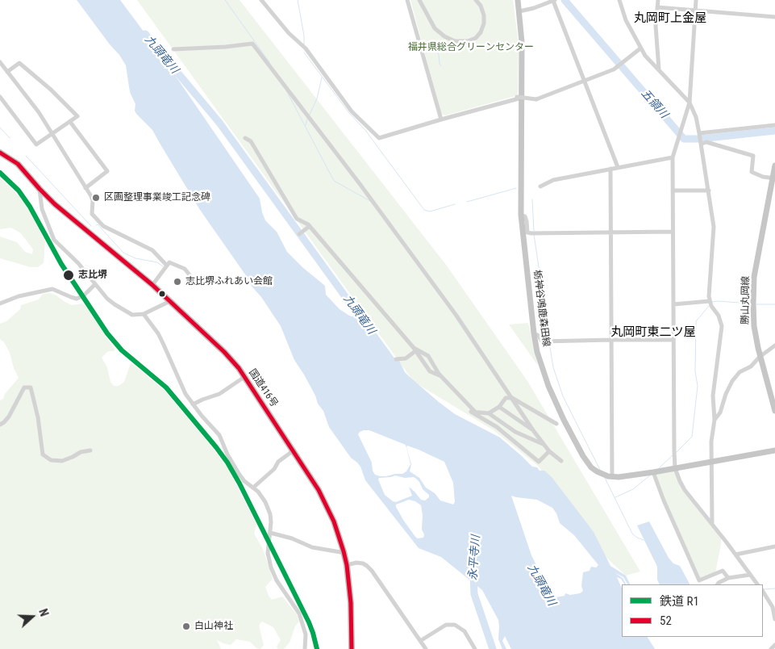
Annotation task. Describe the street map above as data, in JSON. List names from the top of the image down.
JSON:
{
  "streets": {
    "highway": ["国道416号"],
    "main road": ["勝山丸岡線", "栃神谷鳴鹿森田線"]
  },
  "districts": ["丸岡町上金屋", "丸岡町東二ツ屋"],
  "water": ["九頭竜川", "五領川", "永平寺川"],
  "parks": ["福井県総合グリーンセンター"],
  "places": [
    "区画整理事業竣工記念碑",
    "志比堺",
    "志比堺ふれあい会館",
    "白山神社"
  ],
  "lines": ["transit line 52", "rail line R1"],
  "legend": ["鉄道 R1", "52"],
  "north": "right"
}
